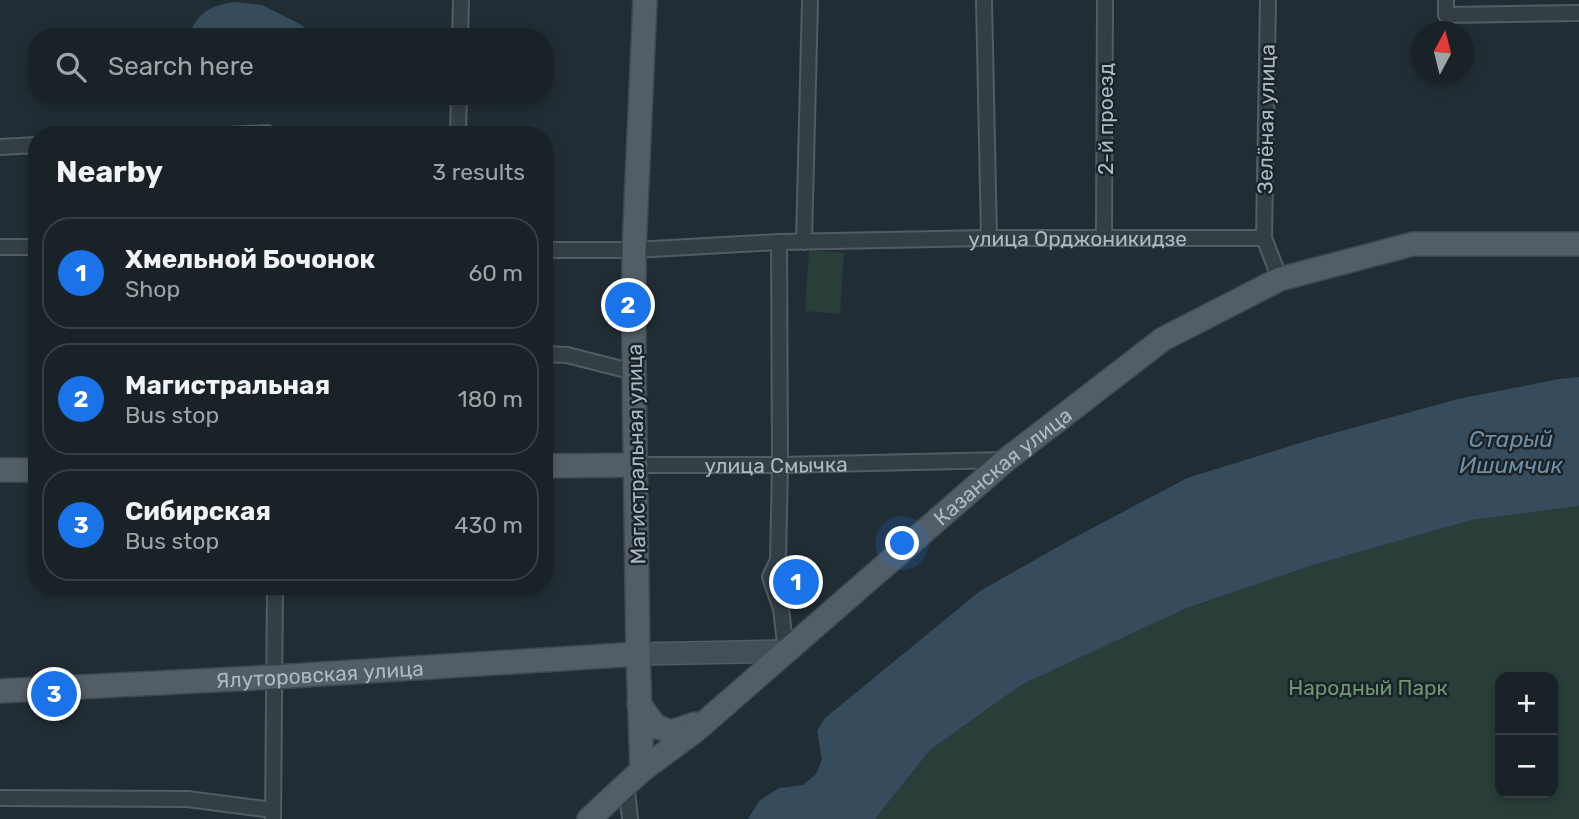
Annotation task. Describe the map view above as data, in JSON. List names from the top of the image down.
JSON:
{
  "streets": {
    "main road": [
      "Магистральная улица",
      "улица Смычка",
      "Казанская улица",
      "Ялуторовская улица"
    ],
    "street": ["2-й проезд", "Зелёная улица", "улица Орджоникидзе"]
  },
  "crossings": [
    ["2-й проезд", "улица Орджоникидзе"],
    ["Зелёная улица", "улица Орджоникидзе"],
    ["улица Орджоникидзе", "Магистральная улица"],
    ["Магистральная улица", "улица Смычка"],
    ["Магистральная улица", "Казанская улица"],
    ["Магистральная улица", "Ялуторовская улица"],
    ["улица Смычка", "Казанская улица"]
  ],
  "water": ["Старый Ишимчик"],
  "parks": ["Народный Парк"],
  "north": "top",
  "page": {
    "search": "Search here",
    "heading": ["Nearby", "3 results"],
    "list": [
      {
        "mark": "1",
        "name": "Хмельной Бочонок",
        "note": "Shop",
        "value": "60 m"
      },
      {
        "mark": "2",
        "name": "Магистральная",
        "note": "Bus stop",
        "value": "180 m"
      },
      {
        "mark": "3",
        "name": "Сибирская",
        "note": "Bus stop",
        "value": "430 m"
      }
    ],
    "pins": ["2", "1", "3"],
    "map_buttons": ["+", "−"]
  }
}
